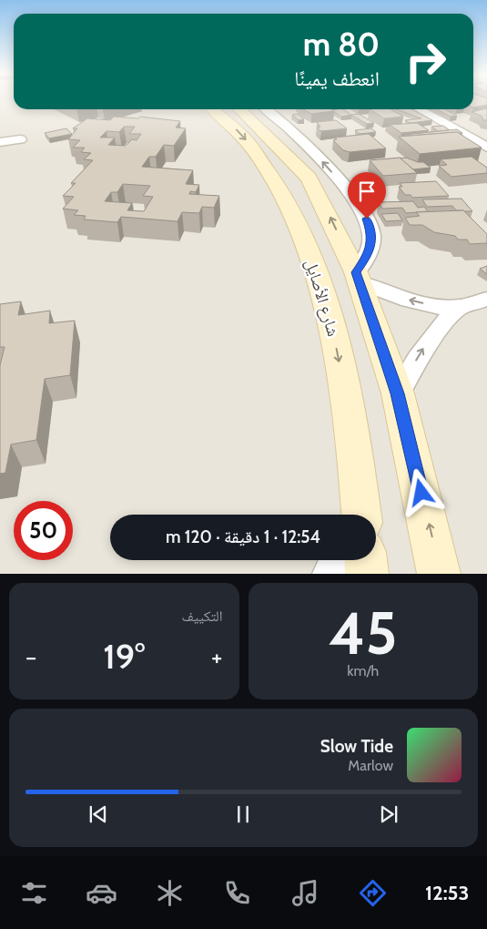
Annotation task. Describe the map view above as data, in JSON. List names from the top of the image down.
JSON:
{
  "streets": {
    "main road": ["شارع الأصايل"]
  },
  "page": {
    "turn": ["80 m", "انعطف يمينًا"],
    "limit": "50",
    "trip": "12:54 · 1 دقيقة · 120 m",
    "tile": [
      ["45", "km/h"],
      "التكييف"
    ],
    "heat": ["−", "19°", "+"],
    "song": ["Slow Tide", "Marlow"],
    "tabs": "12:53"
  }
}
